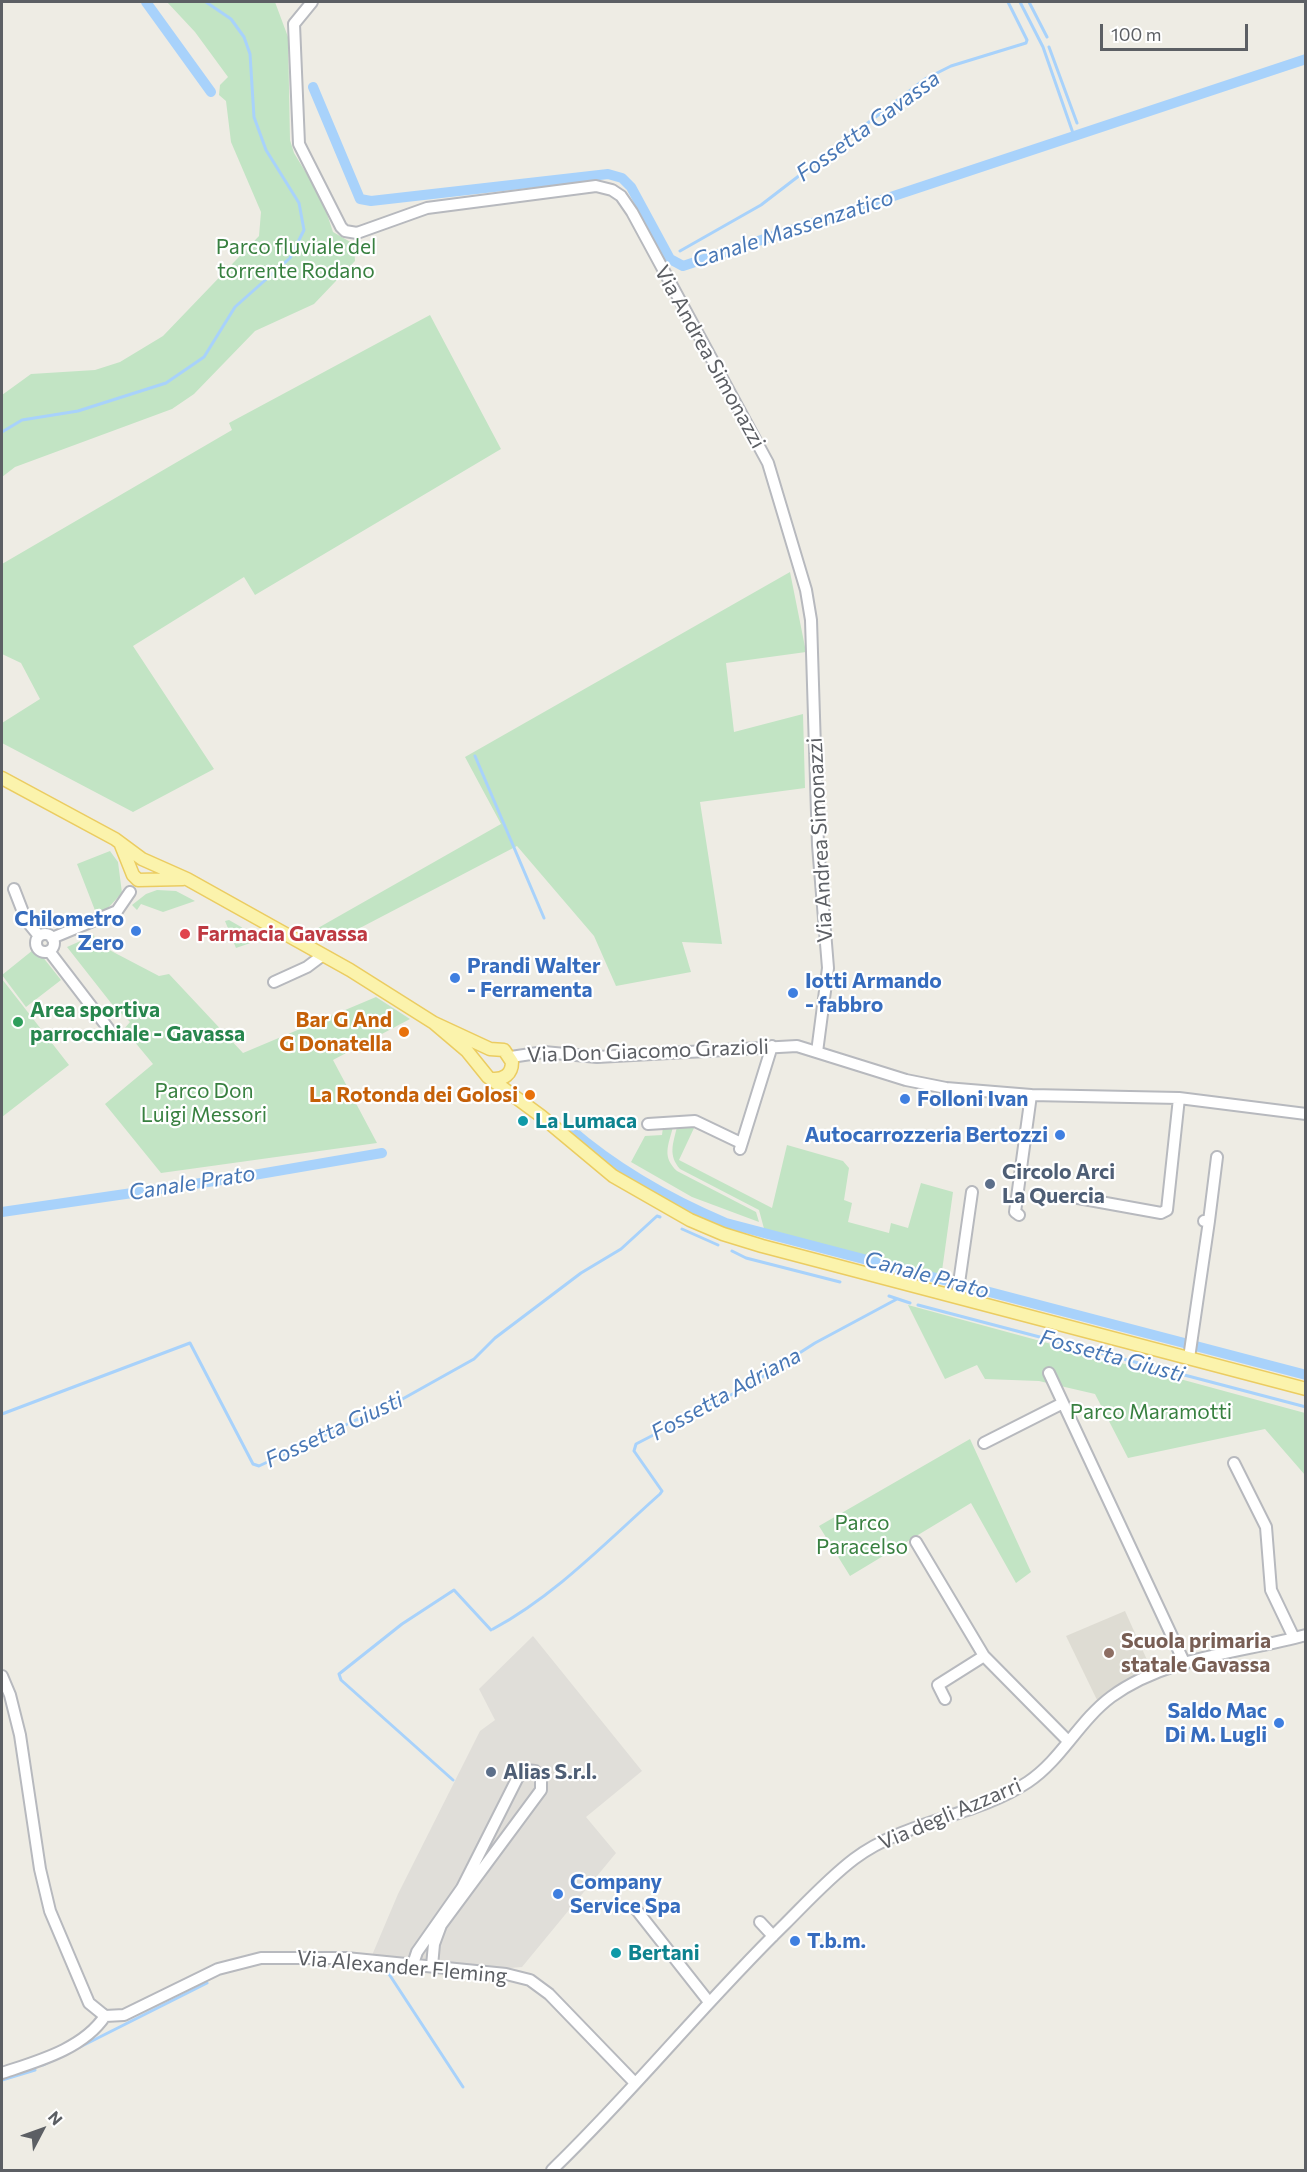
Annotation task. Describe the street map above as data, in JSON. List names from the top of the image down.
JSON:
{
  "streets": {
    "street": [
      "Via Andrea Simonazzi",
      "Via Don Giacomo Grazioli",
      "Via degli Azzarri",
      "Via Alexander Fleming"
    ]
  },
  "crossings": [
    ["Via Andrea Simonazzi", "Via Don Giacomo Grazioli"],
    ["Via degli Azzarri", "Via Alexander Fleming"]
  ],
  "water": [
    "Fossetta Gavassa",
    "Canale Massenzatico",
    "Canale Prato",
    "Fossetta Giusti",
    "Fossetta Adriana"
  ],
  "parks": [
    "Parco fluviale del torrente Rodano",
    "Parco Don Luigi Messori",
    "Parco Maramotti",
    "Parco Paracelso"
  ],
  "places": [
    "Chilometro Zero",
    "Farmacia Gavassa",
    "Prandi Walter - Ferramenta",
    "Iotti Armando - fabbro",
    "Area sportiva parrocchiale - Gavassa",
    "Bar G And G Donatella",
    "La Rotonda dei Golosi",
    "Folloni Ivan",
    "La Lumaca",
    "Autocarrozzeria Bertozzi",
    "Circolo Arci La Quercia",
    "Scuola primaria statale Gavassa",
    "Saldo Mac Di M. Lugli",
    "Alias S.r.l.",
    "Company Service Spa",
    "T.b.m.",
    "Bertani"
  ],
  "scale_bar": "100 m",
  "north": "top right"
}
